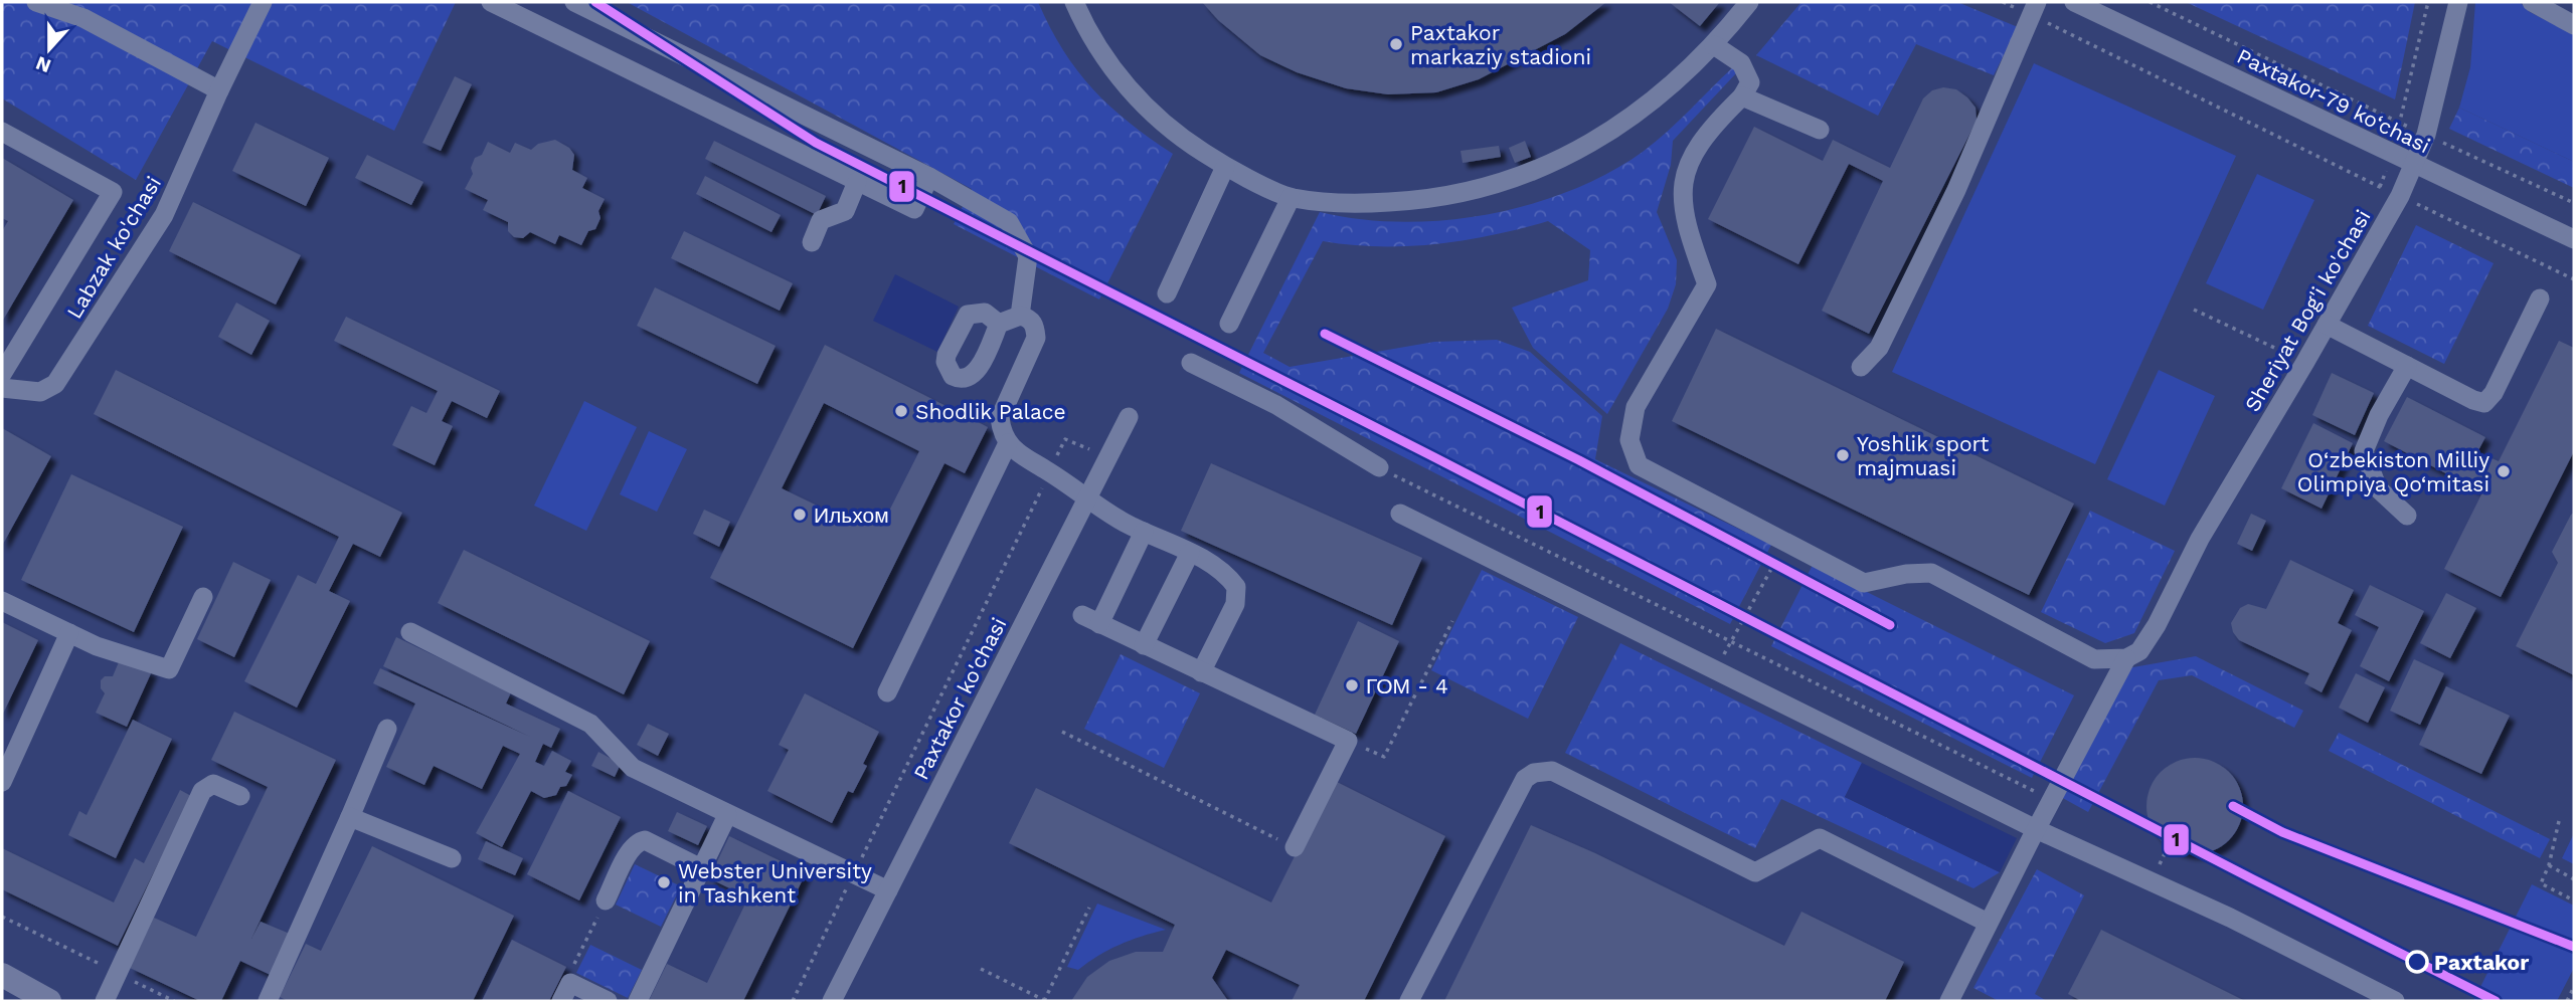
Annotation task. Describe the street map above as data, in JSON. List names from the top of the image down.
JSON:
{
  "streets": {
    "street": [
      "Paxtakor-79 ko‘chasi",
      "Labzak ko'chasi",
      "Sheriyat Bog'i ko'chasi",
      "Paxtakor ko'chasi"
    ]
  },
  "crossings": [
    ["Paxtakor-79 ko‘chasi", "Sheriyat Bog'i ko'chasi"]
  ],
  "places": [
    "Paxtakor markaziy stadioni",
    "Shodlik Palace",
    "Yoshlik sport majmuasi",
    "O‘zbekiston Milliy Olimpiya Qo‘mitasi",
    "Ильхом",
    "ГОМ - 4",
    "Webster University in Tashkent",
    "Paxtakor"
  ],
  "lines": ["transit line 1"],
  "north": "bottom"
}
